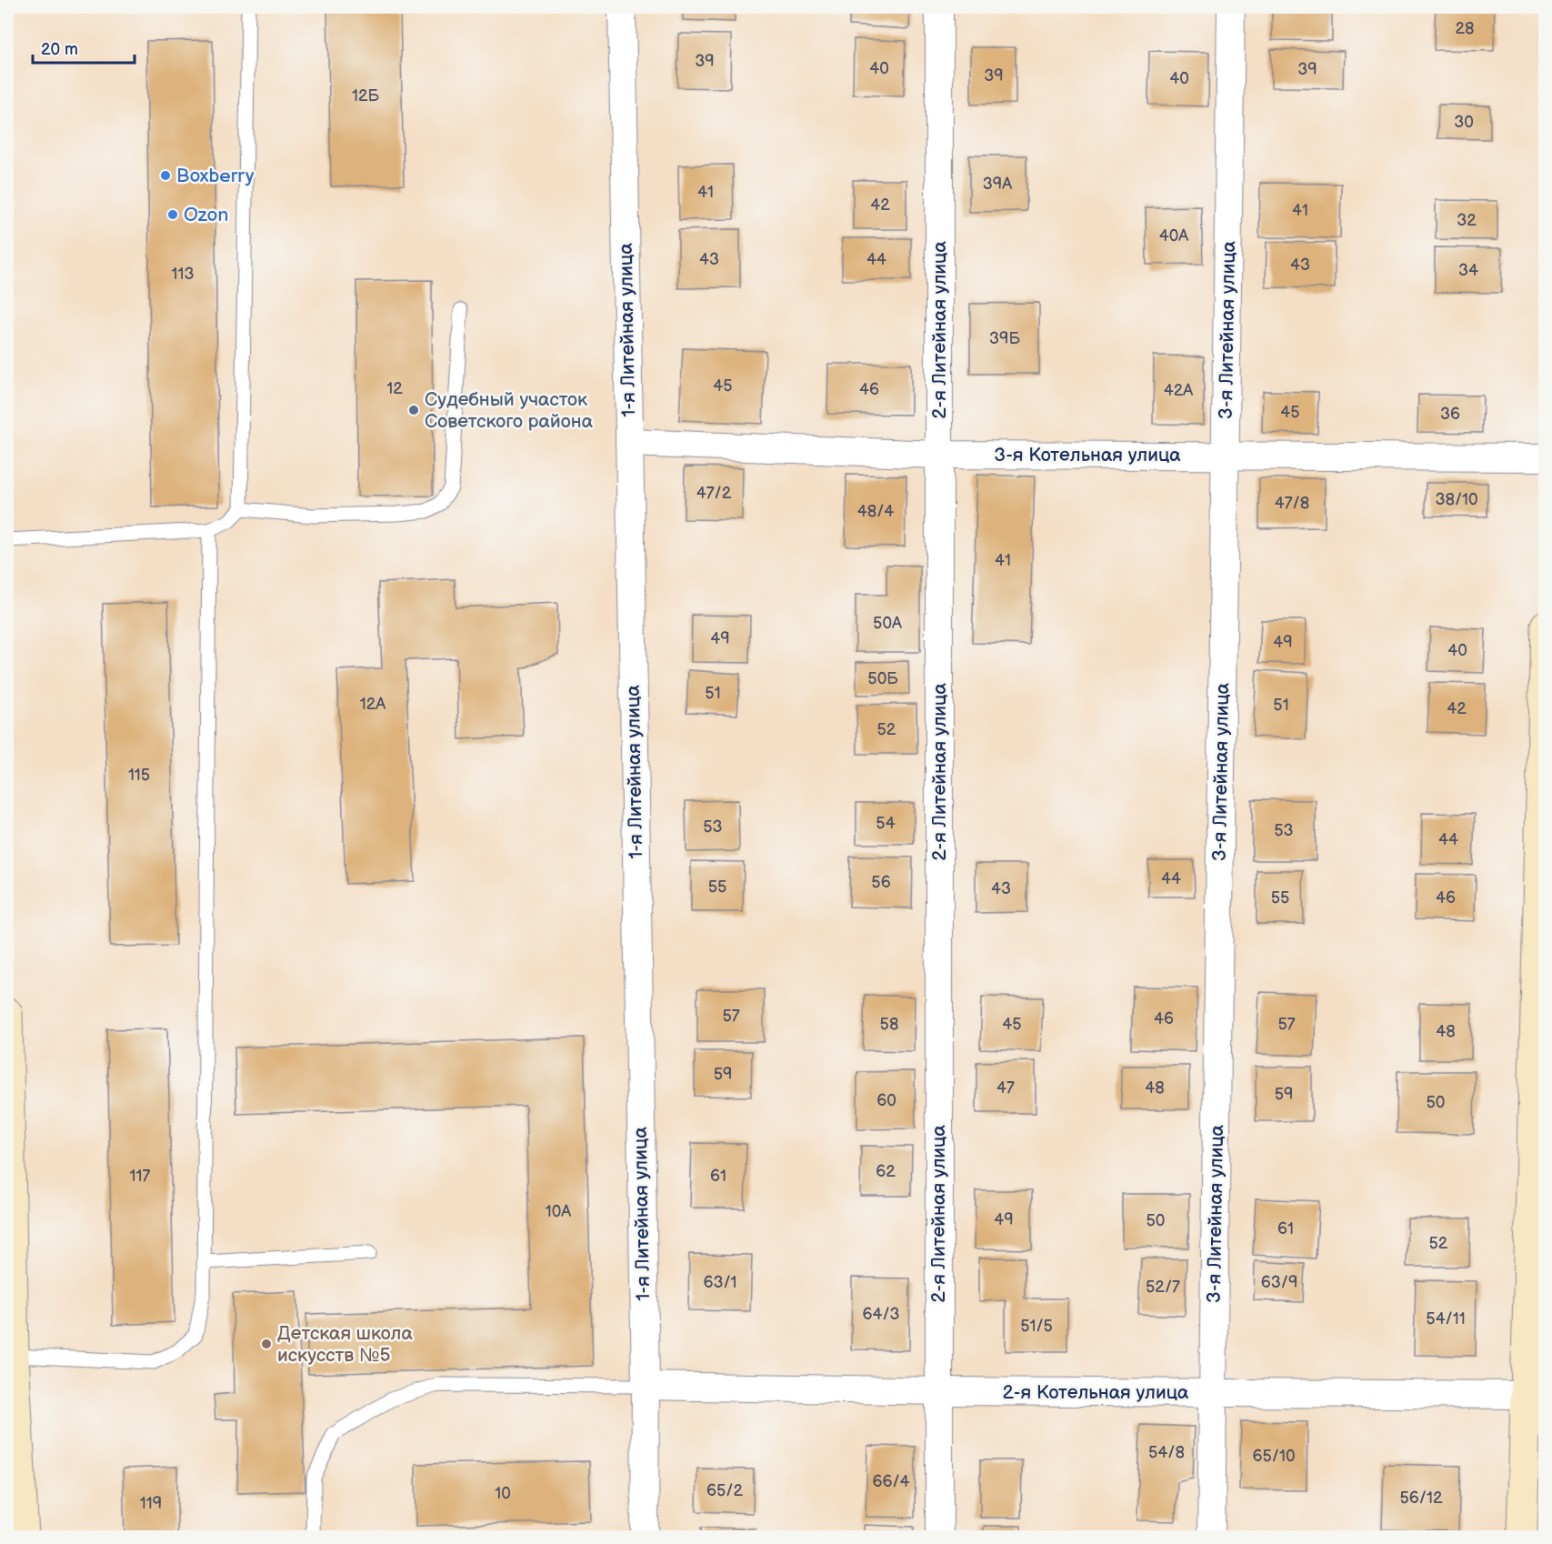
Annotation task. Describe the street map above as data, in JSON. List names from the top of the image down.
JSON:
{
  "streets": {
    "street": [
      "1-я Литейная улица",
      "2-я Литейная улица",
      "3-я Литейная улица",
      "3-я Котельная улица",
      "2-я Котельная улица"
    ]
  },
  "crossings": [
    ["1-я Литейная улица", "3-я Котельная улица"],
    ["1-я Литейная улица", "2-я Котельная улица"],
    ["2-я Литейная улица", "3-я Котельная улица"],
    ["2-я Литейная улица", "2-я Котельная улица"],
    ["3-я Литейная улица", "3-я Котельная улица"],
    ["3-я Литейная улица", "2-я Котельная улица"]
  ],
  "places": [
    "Boxberry",
    "Ozon",
    "Судебный участок Советского района",
    "Детская школа искусств №5"
  ],
  "house_numbers": [
    "28",
    "39",
    "40",
    "39",
    "39",
    "40",
    "12Б",
    "30",
    "39А",
    "41",
    "42",
    "41",
    "32",
    "40А",
    "43",
    "44",
    "43",
    "34",
    "113",
    "39Б",
    "45",
    "12",
    "46",
    "42А",
    "45",
    "36",
    "47/2",
    "38/10",
    "47/8",
    "48/4",
    "41",
    "50А",
    "49",
    "49",
    "40",
    "50Б",
    "51",
    "12А",
    "51",
    "42",
    "52",
    "115",
    "54",
    "53",
    "53",
    "44",
    "44",
    "56",
    "55",
    "43",
    "55",
    "46",
    "57",
    "46",
    "58",
    "45",
    "57",
    "48",
    "59",
    "47",
    "48",
    "59",
    "60",
    "50",
    "62",
    "117",
    "61",
    "10А",
    "49",
    "50",
    "61",
    "52",
    "63/1",
    "63/9",
    "52/7",
    "64/3",
    "54/11",
    "51/5",
    "54/8",
    "65/10",
    "66/4",
    "65/2",
    "10",
    "56/12",
    "119"
  ],
  "scale_bar": "20 m"
}
